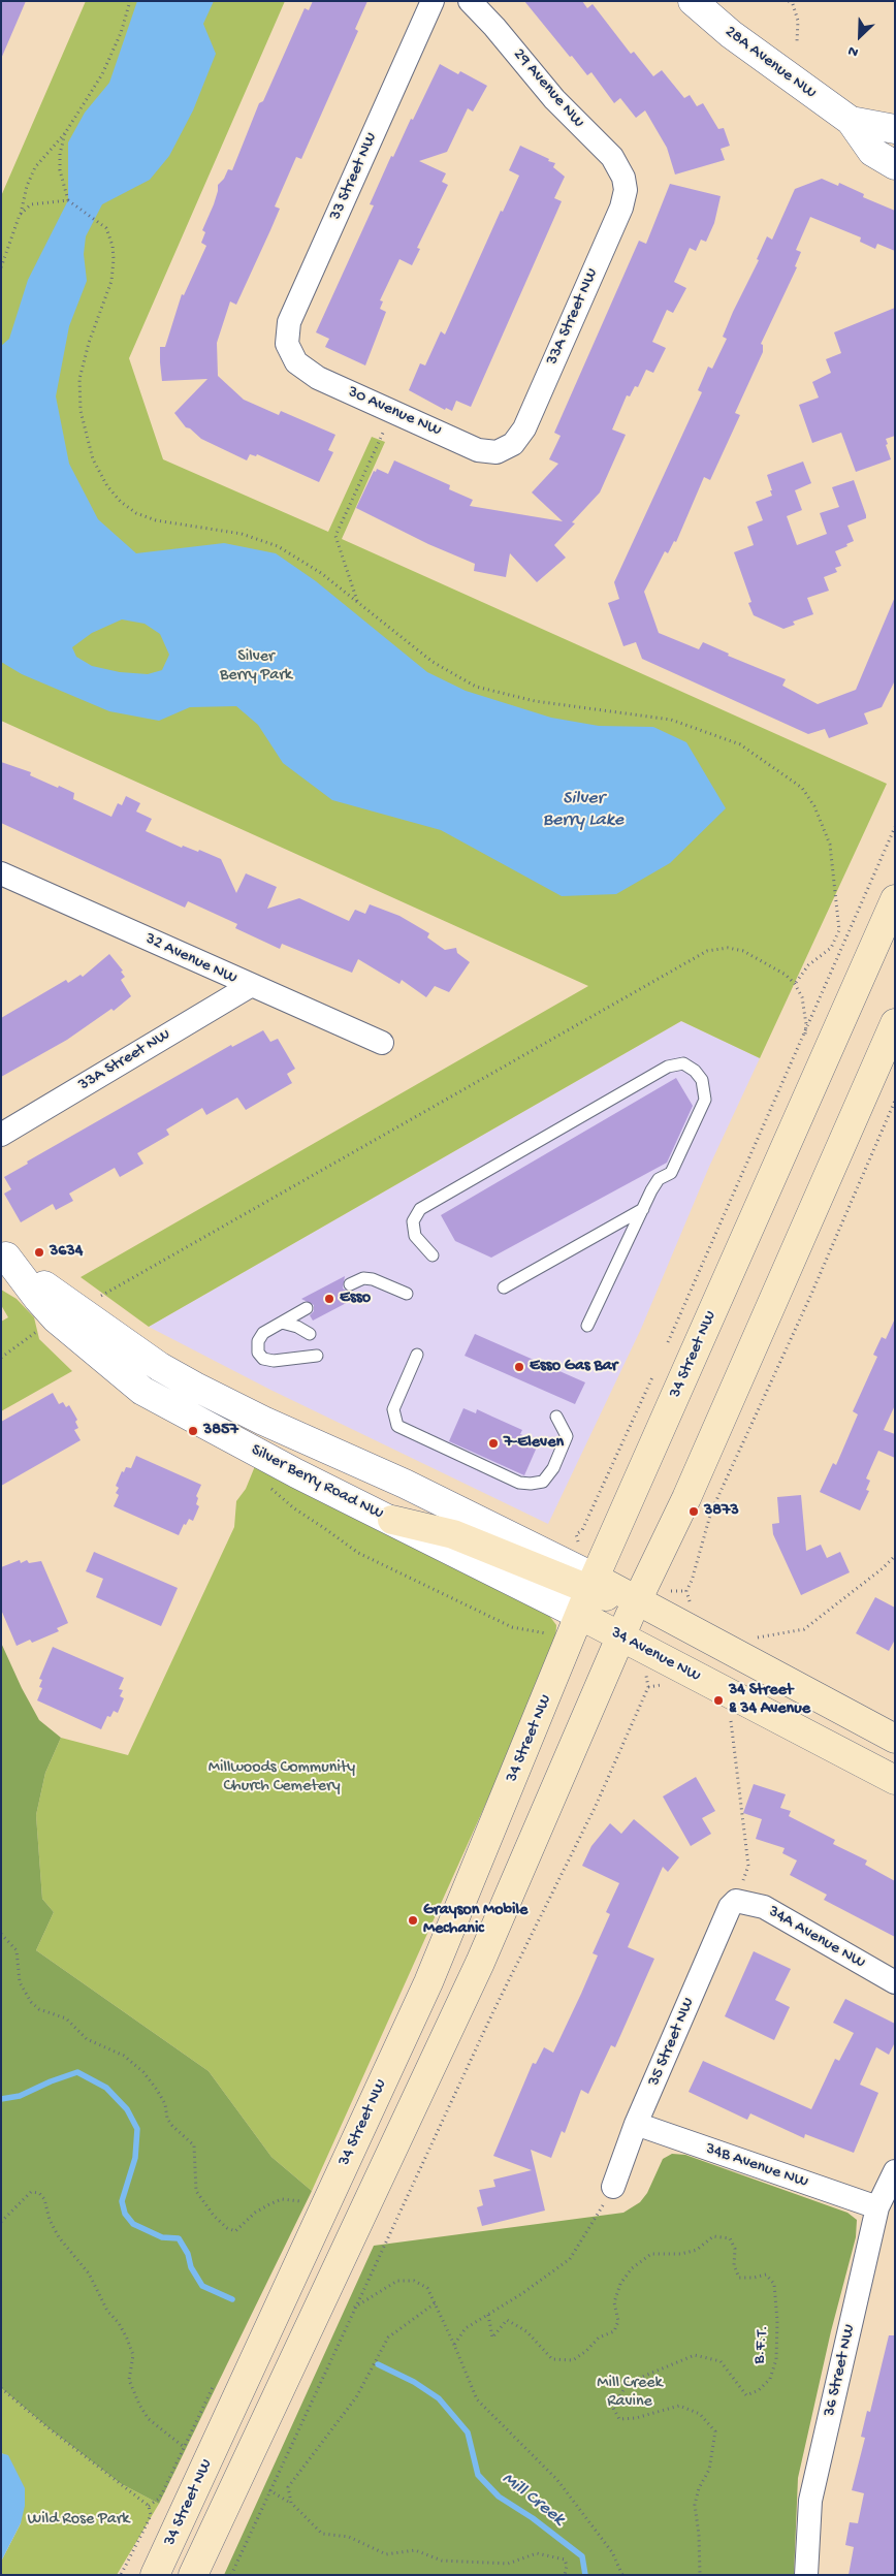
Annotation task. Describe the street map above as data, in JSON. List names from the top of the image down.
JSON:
{
  "streets": {
    "main road": ["34 Street NW", "34 Avenue NW"],
    "street": [
      "28A Avenue NW",
      "29 Avenue NW",
      "33 Street NW",
      "33A Street NW",
      "30 Avenue NW",
      "32 Avenue NW",
      "Silver Berry Road NW",
      "34A Avenue NW",
      "35 Street NW",
      "34B Avenue NW",
      "36 Street NW"
    ],
    "path": ["B.F.T."]
  },
  "crossings": [
    ["29 Avenue NW", "33A Street NW"],
    ["33 Street NW", "30 Avenue NW"],
    ["33A Street NW", "30 Avenue NW"],
    ["33A Street NW", "32 Avenue NW"],
    ["34 Street NW", "Silver Berry Road NW"],
    ["34 Street NW", "34 Avenue NW"],
    ["Silver Berry Road NW", "34 Avenue NW"],
    ["34A Avenue NW", "35 Street NW"],
    ["35 Street NW", "34B Avenue NW"],
    ["34B Avenue NW", "36 Street NW"]
  ],
  "water": ["Silver Berry Lake", "Mill Creek"],
  "parks": [
    "Silver Berry Park",
    "Millwoods Community Church Cemetery",
    "Mill Creek Ravine",
    "Wild Rose Park"
  ],
  "places": [
    "3634",
    "Esso",
    "Esso Gas Bar",
    "3857",
    "7-Eleven",
    "3873",
    "34 Street & 34 Avenue",
    "Grayson Mobile Mechanic"
  ],
  "north": "bottom left"
}
